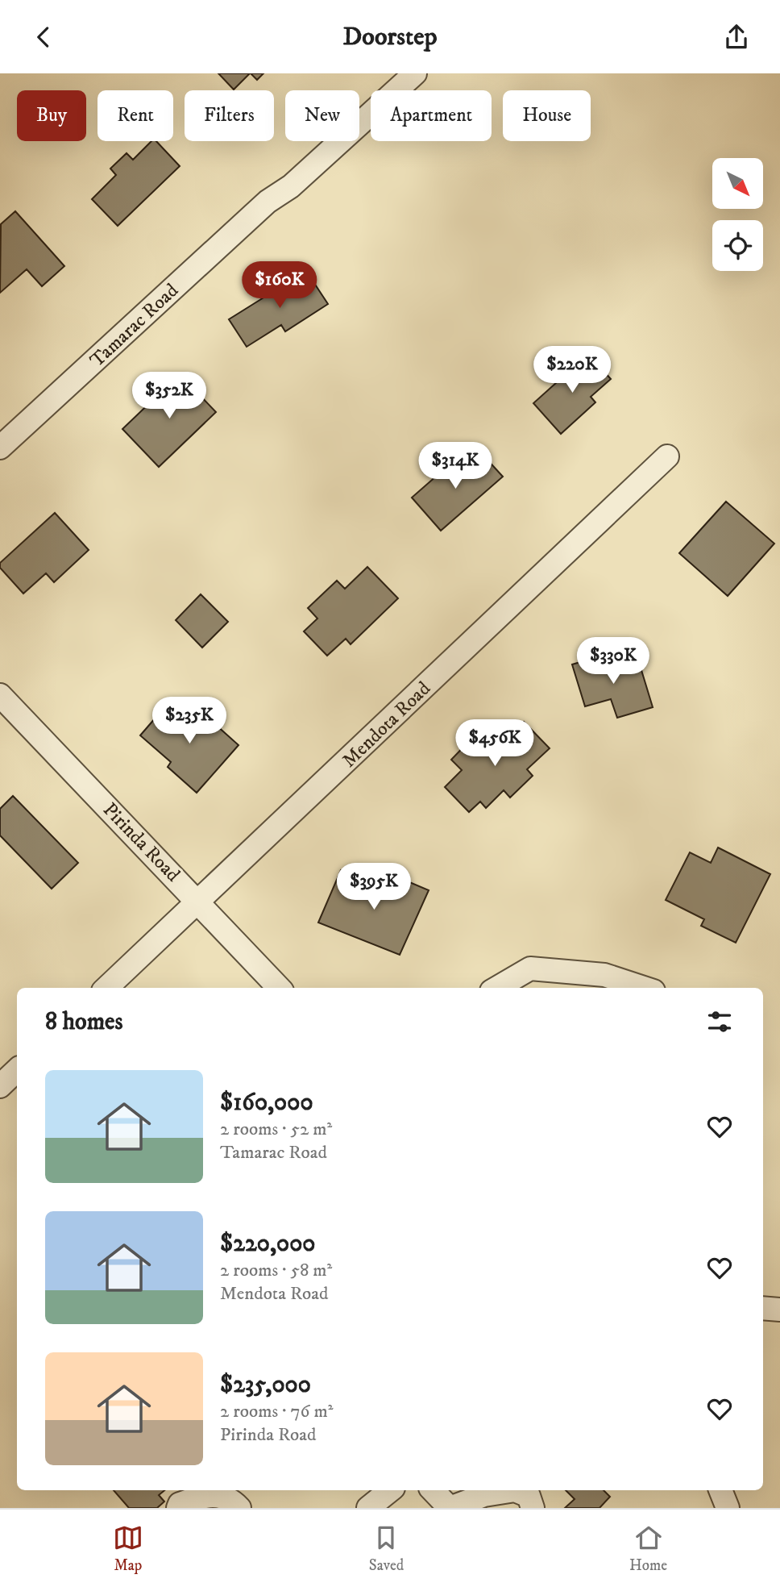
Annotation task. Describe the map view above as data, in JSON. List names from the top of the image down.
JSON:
{
  "streets": {
    "street": ["Tamarac Road", "Mendota Road", "Pirinda Road"]
  },
  "crossings": [
    ["Mendota Road", "Pirinda Road"]
  ],
  "north": "bottom right",
  "page": {
    "header": "Doorstep",
    "chip": [
      "Buy",
      "Rent",
      "Filters",
      "New",
      "Apartment",
      "House"
    ],
    "price": [
      "$160K",
      "$220K",
      "$352K",
      "$314K",
      "$330K",
      "$235K",
      "$456K",
      "$395K"
    ],
    "heading": "8 homes",
    "list": [
      {
        "name": "$160,000",
        "note": "2 rooms · 52 m² · Tamarac Road"
      },
      {
        "name": "$220,000",
        "note": "2 rooms · 58 m² · Mendota Road"
      },
      {
        "name": "$235,000",
        "note": "2 rooms · 76 m² · Pirinda Road"
      }
    ],
    "tabs": ["Map", "Saved", "Home"]
  }
}
